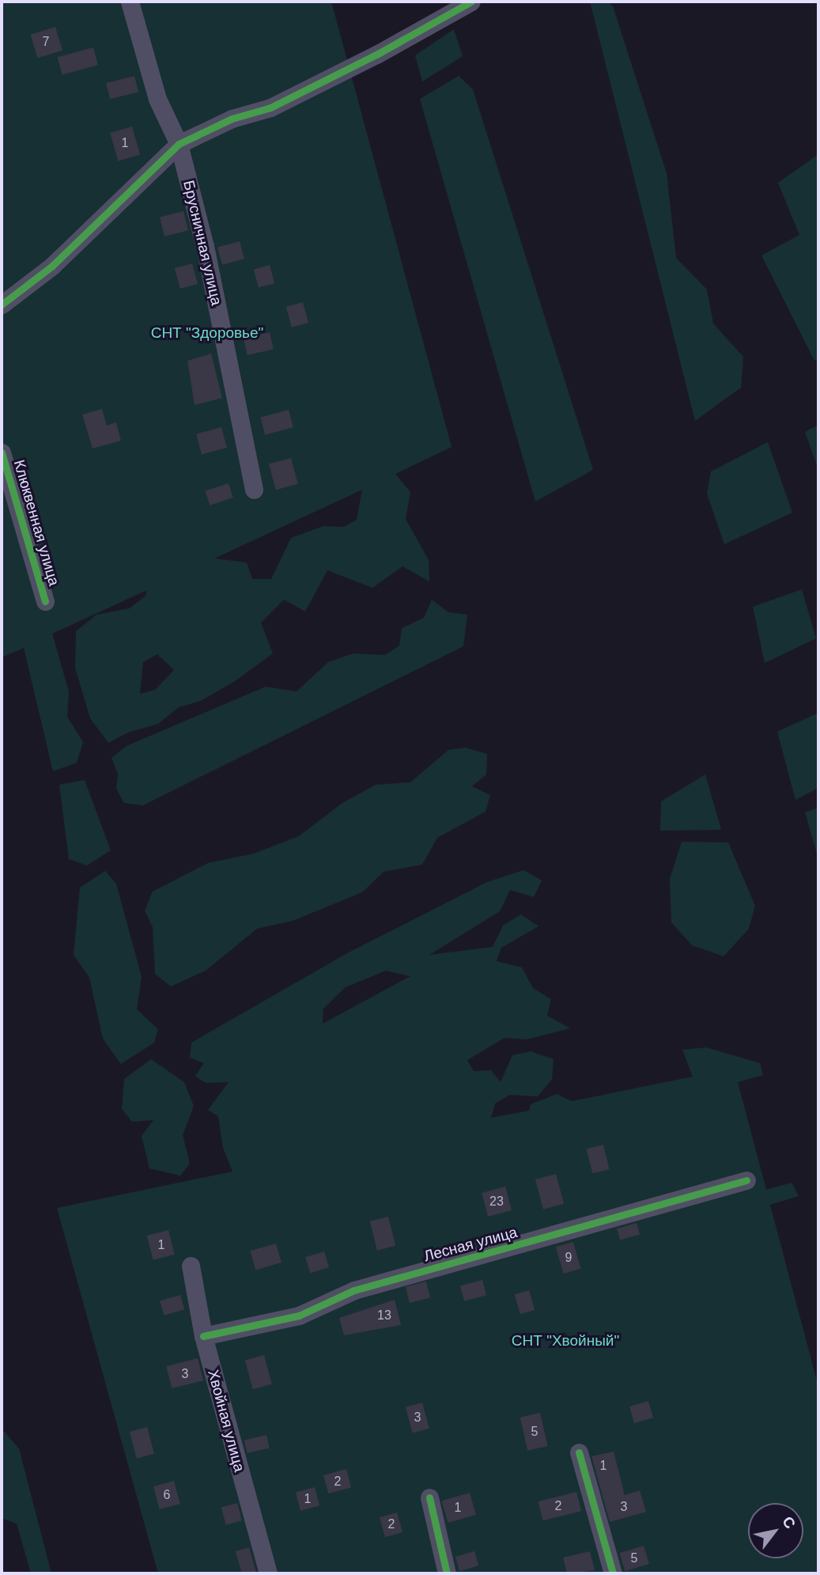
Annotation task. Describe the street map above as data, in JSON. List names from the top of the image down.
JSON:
{
  "streets": {
    "street": [
      "Брусничная улица",
      "Клюквенная улица",
      "Лесная улица",
      "Хвойная улица"
    ]
  },
  "crossings": [
    ["Лесная улица", "Хвойная улица"]
  ],
  "parks": ["СНТ \"Здоровье\"", "СНТ \"Хвойный\""],
  "house_numbers": [
    "7",
    "1",
    "23",
    "1",
    "9",
    "13",
    "3",
    "3",
    "5",
    "1",
    "2",
    "6",
    "1",
    "2",
    "3",
    "1",
    "2",
    "5"
  ],
  "north": "top right"
}
